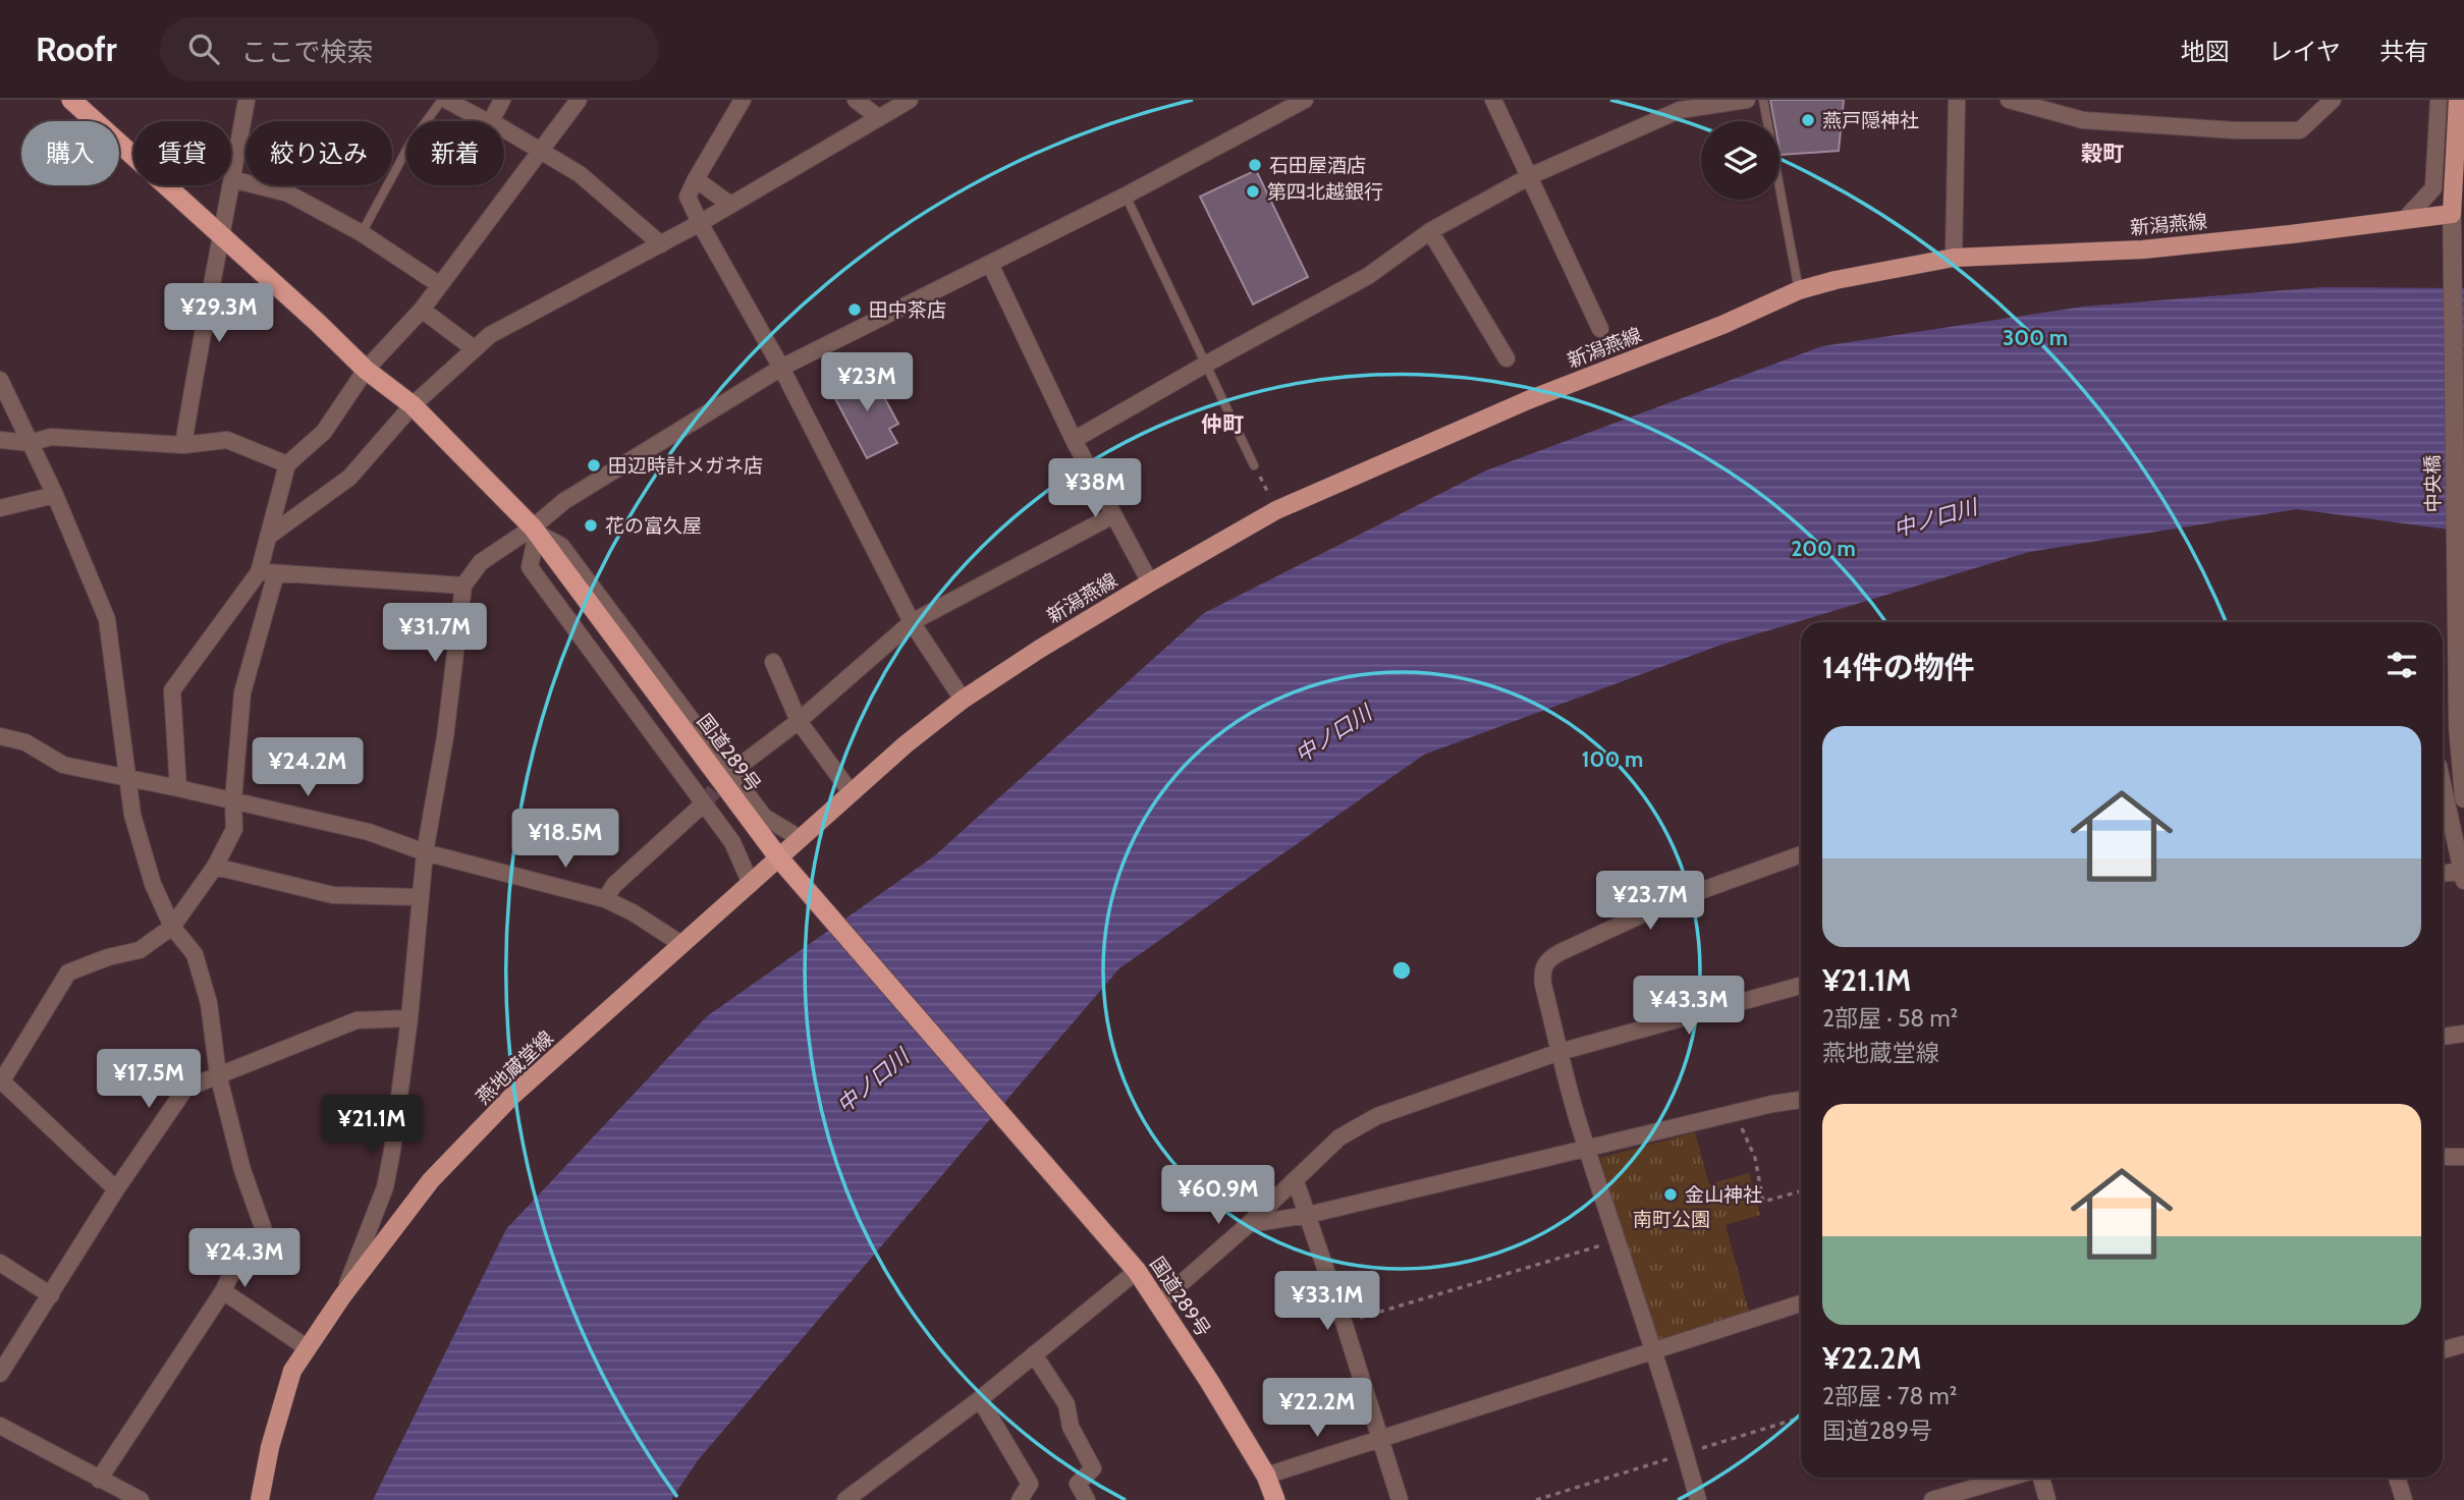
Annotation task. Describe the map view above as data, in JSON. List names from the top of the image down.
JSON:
{
  "streets": {
    "highway": ["国道289号"],
    "main road": ["新潟燕線", "燕地蔵堂線"],
    "street": ["中央橋"]
  },
  "crossings": [
    ["新潟燕線", "中央橋"],
    ["新潟燕線", "国道289号"],
    ["新潟燕線", "燕地蔵堂線"],
    ["国道289号", "燕地蔵堂線"]
  ],
  "districts": ["穀町", "仲町"],
  "water": ["中ノ口川"],
  "parks": ["南町公園"],
  "places": [
    "燕戸隠神社",
    "石田屋酒店",
    "第四北越銀行",
    "田中茶店",
    "田辺時計メガネ店",
    "花の富久屋",
    "金山神社"
  ],
  "page": {
    "header": "Roofr",
    "search": "ここで検索",
    "nav": ["地図", "レイヤ", "共有"],
    "chip": [
      "購入",
      "賃貸",
      "絞り込み",
      "新着"
    ],
    "price": [
      "¥29.3M",
      "¥23M",
      "¥38M",
      "¥31.7M",
      "¥24.2M",
      "¥18.5M",
      "¥23.7M",
      "¥43.3M",
      "¥17.5M",
      "¥21.1M",
      "¥60.9M",
      "¥24.3M",
      "¥33.1M",
      "¥22.2M"
    ],
    "heading": "14件の物件",
    "list": [
      {
        "name": "¥21.1M",
        "note": "2部屋 · 58 m² · 燕地蔵堂線"
      },
      {
        "name": "¥22.2M",
        "note": "2部屋 · 78 m² · 国道289号"
      }
    ]
  },
  "rings": ["300 m", "200 m", "100 m"]
}
